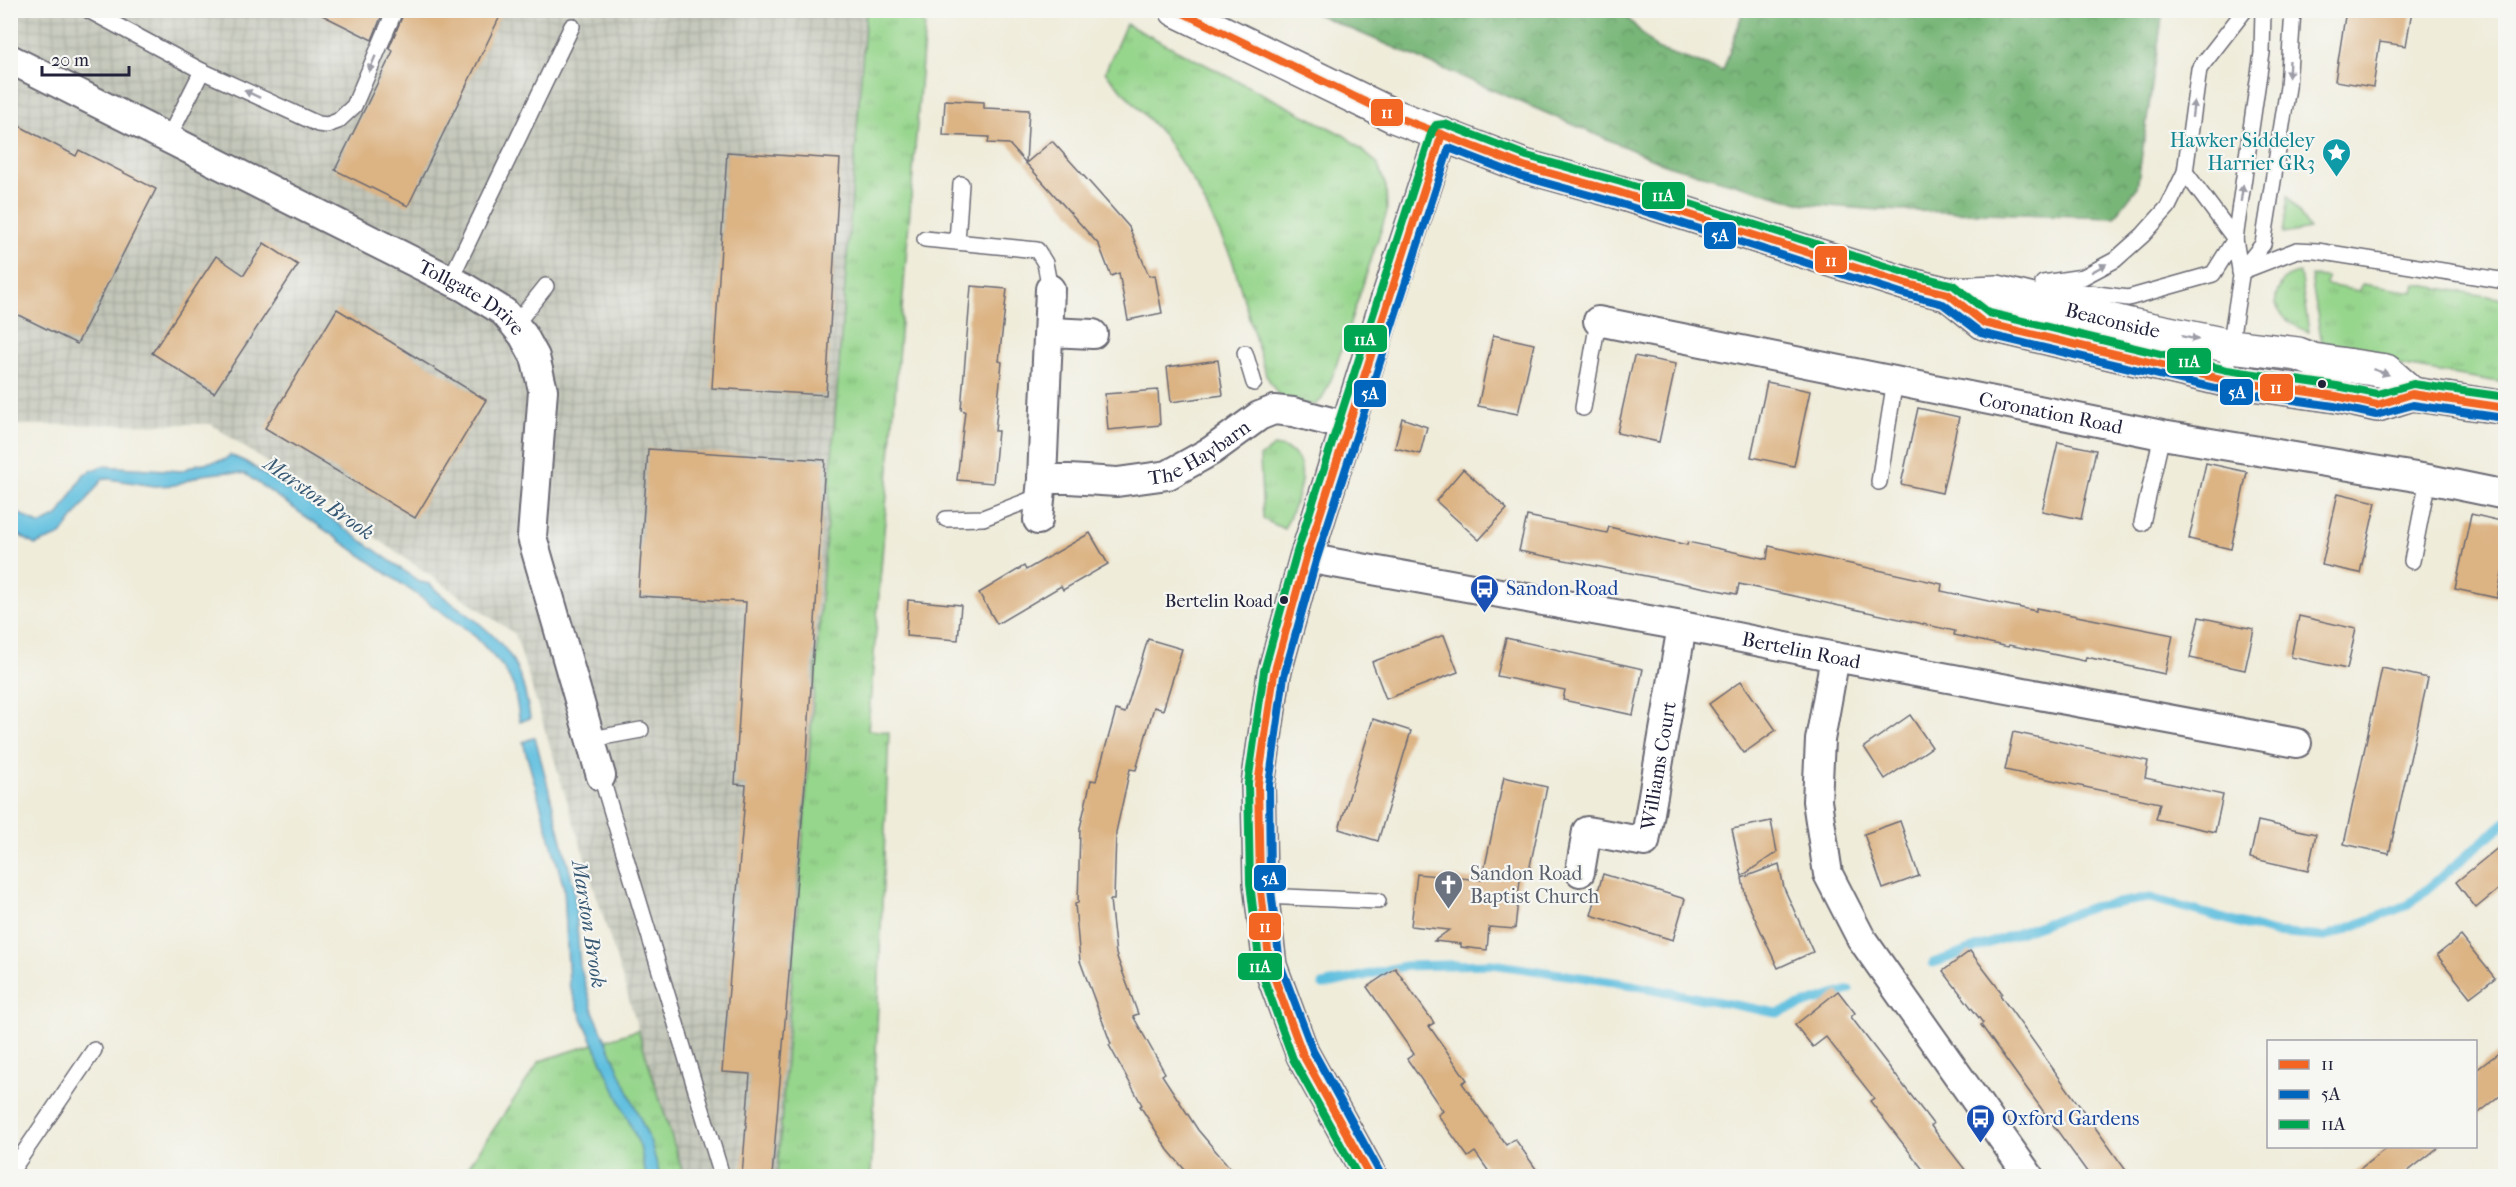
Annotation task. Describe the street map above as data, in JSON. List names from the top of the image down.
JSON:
{
  "streets": {
    "main road": ["Beaconside"],
    "street": [
      "Tollgate Drive",
      "Coronation Road",
      "The Haybarn",
      "Bertelin Road",
      "Williams Court"
    ]
  },
  "crossings": [
    ["Bertelin Road", "Williams Court"]
  ],
  "water": ["Marston Brook"],
  "places": {
    "place": ["Hawker Siddeley Harrier GR3"],
    "other": ["Bertelin Road"],
    "bus stop": ["Sandon Road", "Oxford Gardens"],
    "church": ["Sandon Road Baptist Church"]
  },
  "lines": ["transit line 11", "transit line 11A", "transit line 5A"],
  "legend": ["11", "5A", "11A"],
  "scale_bar": "20 m"
}
